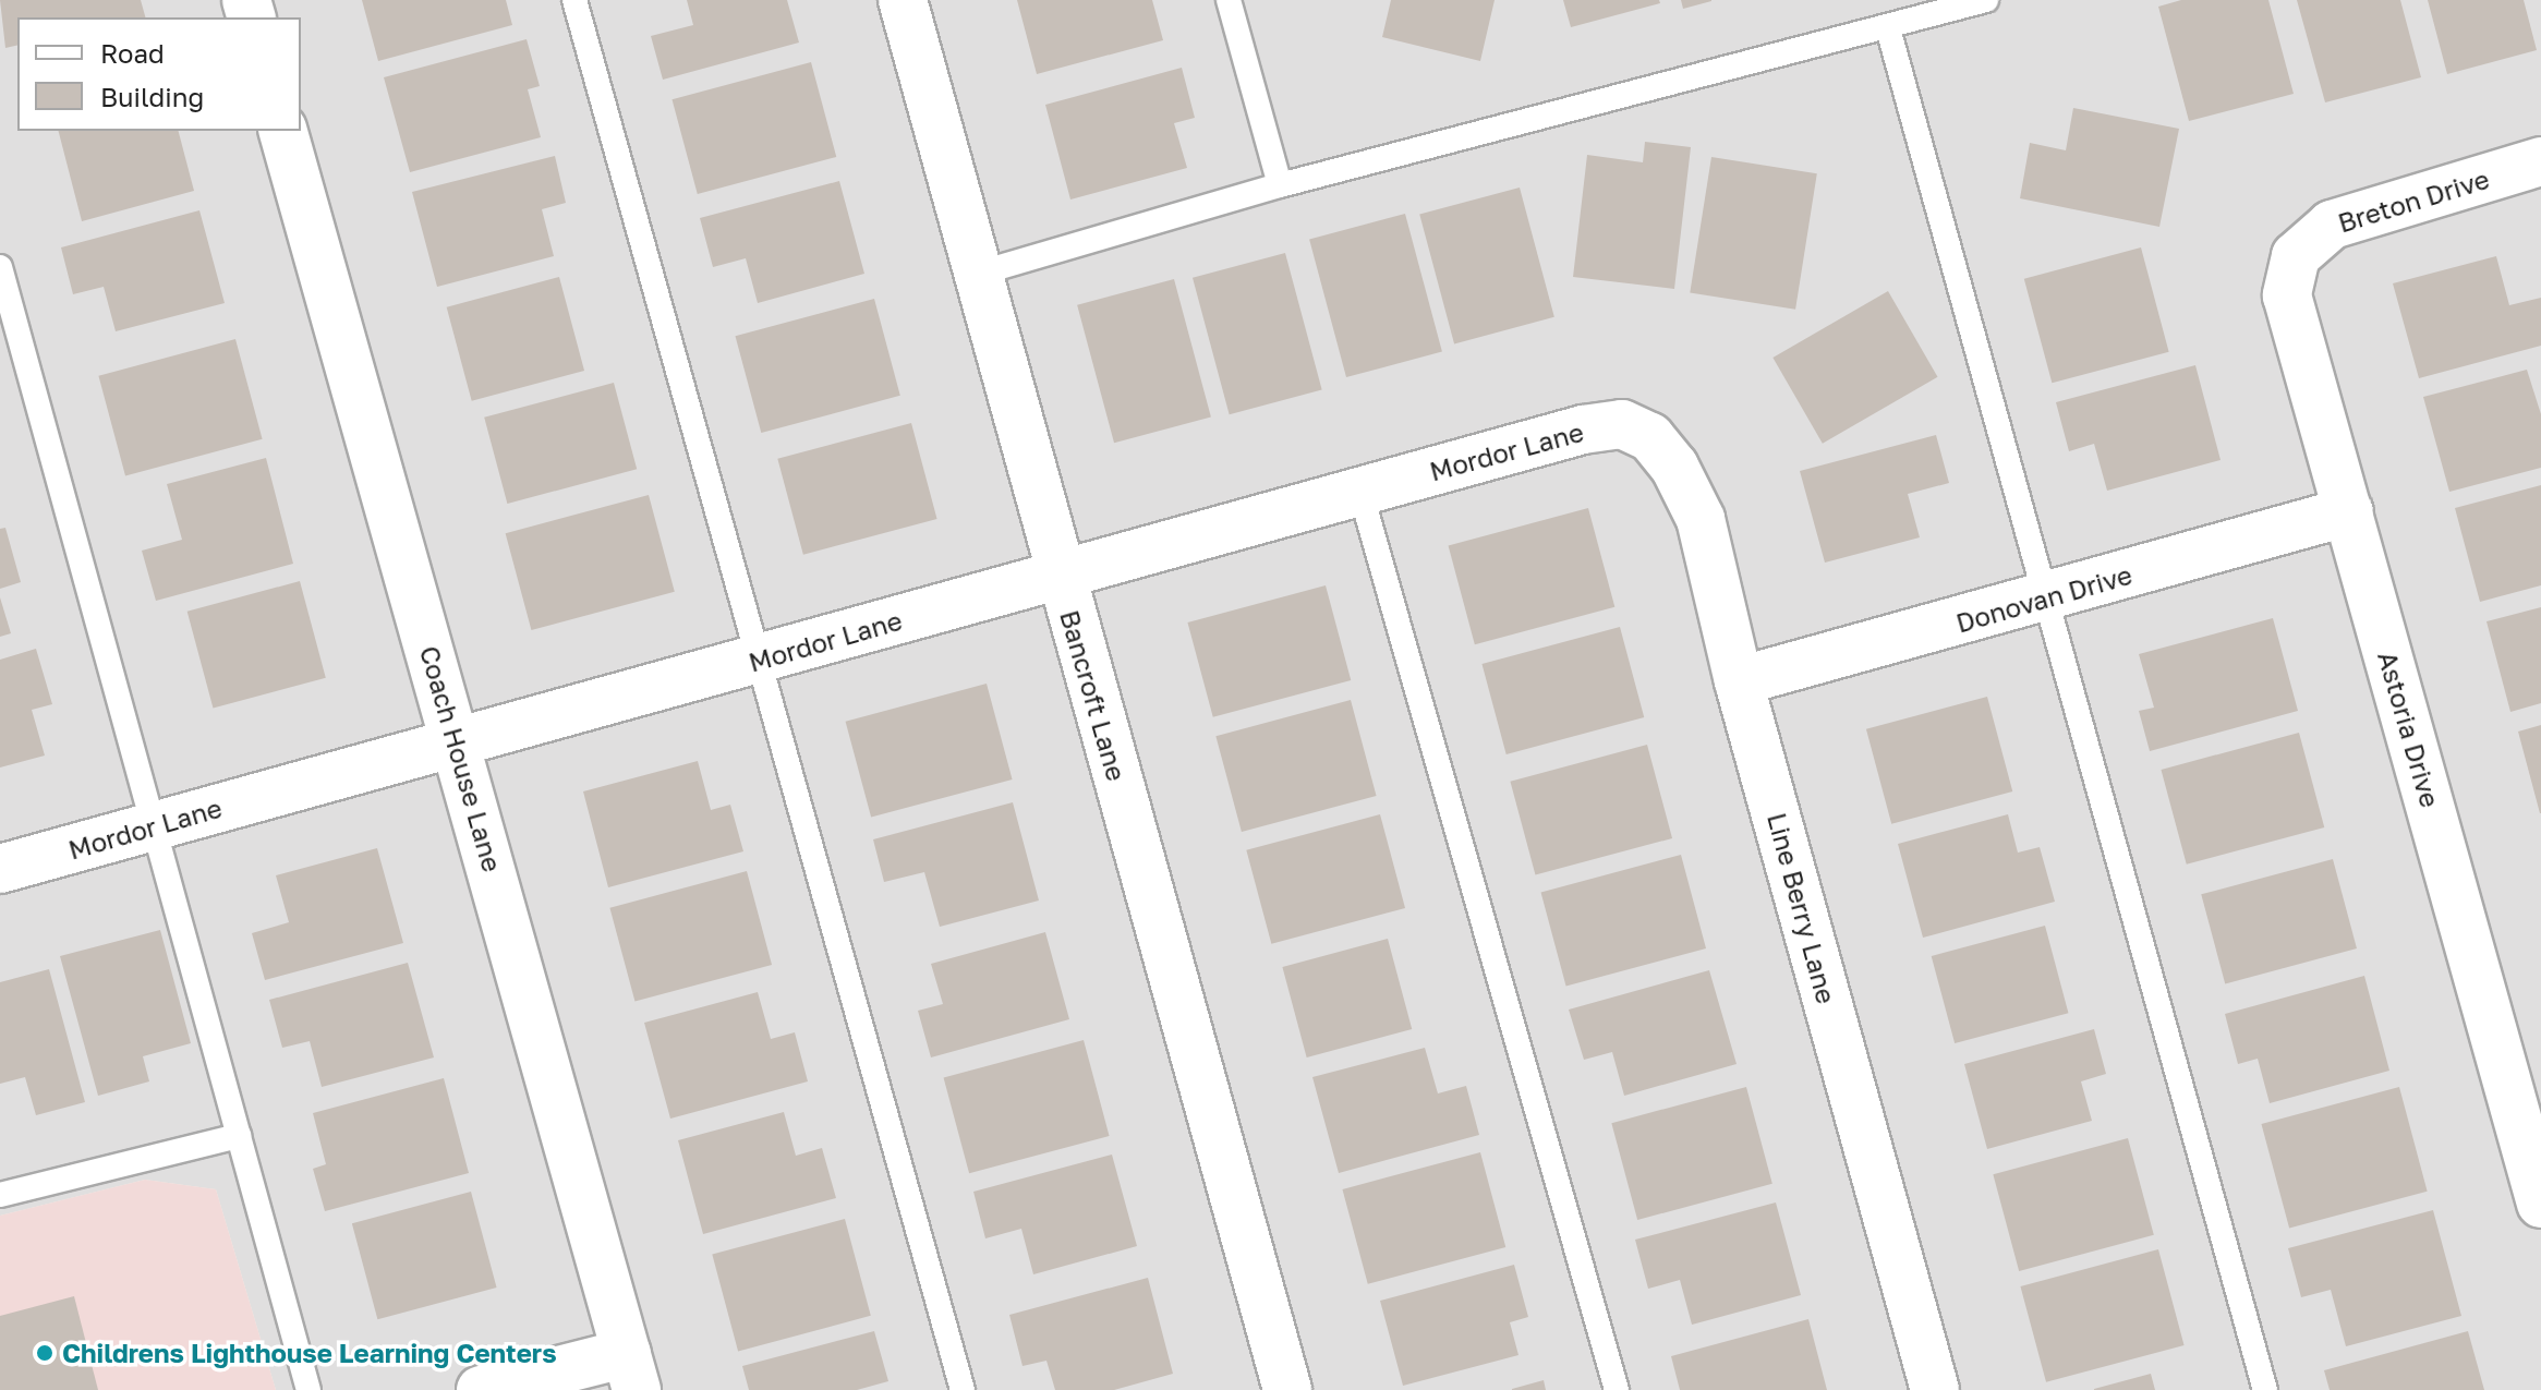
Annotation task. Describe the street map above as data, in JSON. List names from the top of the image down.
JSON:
{
  "streets": {
    "street": [
      "Breton Drive",
      "Mordor Lane",
      "Donovan Drive",
      "Bancroft Lane",
      "Astoria Drive",
      "Coach House Lane",
      "Line Berry Lane"
    ]
  },
  "crossings": [
    ["Breton Drive", "Astoria Drive"],
    ["Mordor Lane", "Bancroft Lane"],
    ["Mordor Lane", "Coach House Lane"],
    ["Mordor Lane", "Line Berry Lane"],
    ["Donovan Drive", "Astoria Drive"],
    ["Donovan Drive", "Line Berry Lane"]
  ],
  "places": ["Childrens Lighthouse Learning Centers"],
  "legend": ["Road", "Building"]
}
